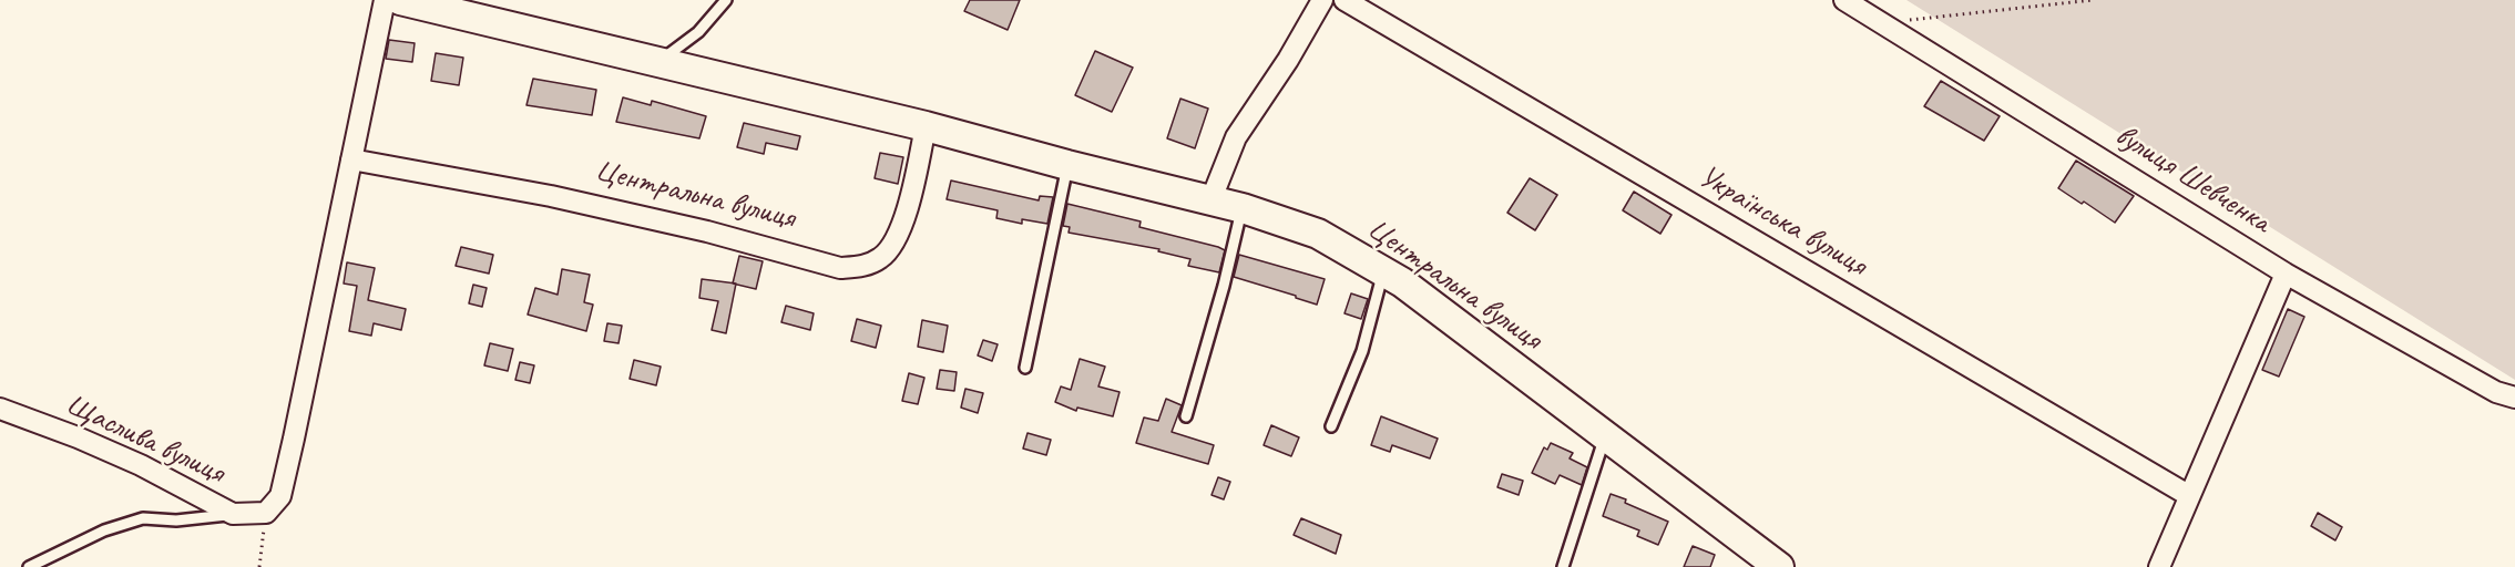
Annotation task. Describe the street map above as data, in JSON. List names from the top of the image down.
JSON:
{
  "streets": {
    "street": [
      "вулиця Шевченка",
      "Центральна вулиця",
      "Українська вулиця",
      "Щаслива вулиця"
    ]
  }
}
